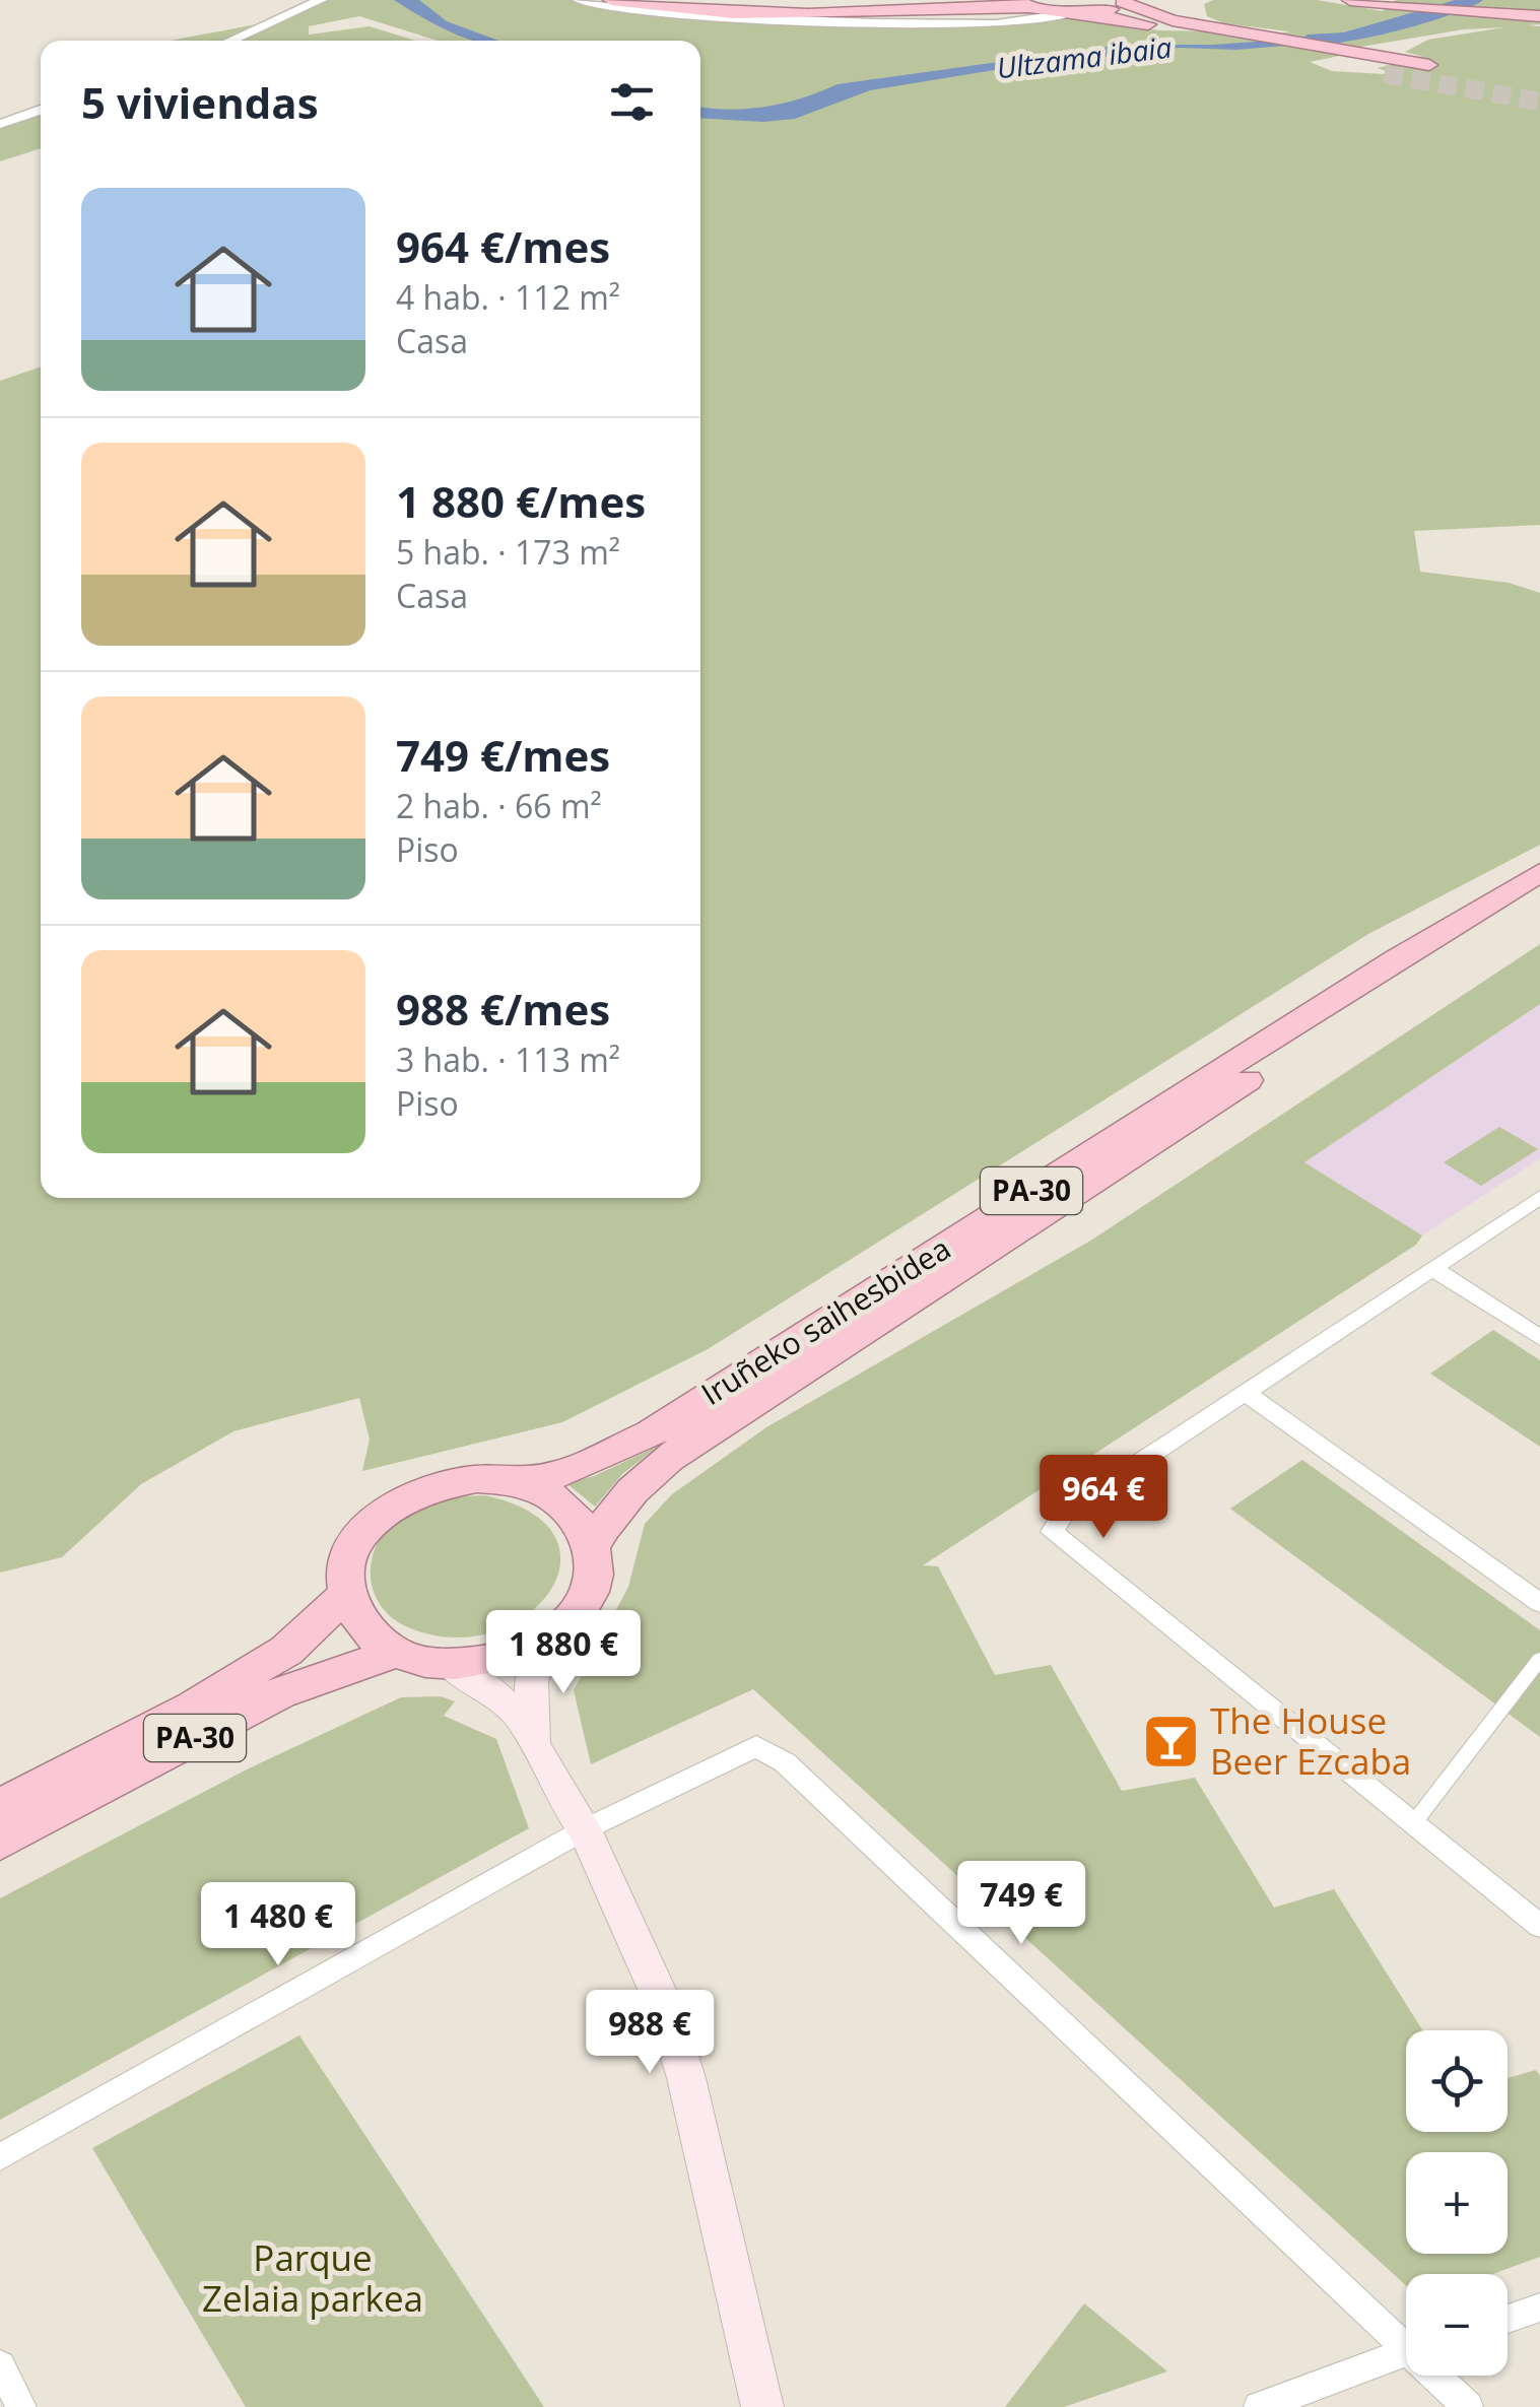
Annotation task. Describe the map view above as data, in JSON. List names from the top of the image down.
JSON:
{
  "streets": {
    "highway": ["PA-30", "Iruñeko saihesbidea"]
  },
  "crossings": [
    ["PA-30", "Iruñeko saihesbidea"]
  ],
  "water": ["Ultzama ibaia"],
  "parks": ["Parque Zelaia parkea"],
  "places": {
    "bar": ["The House Beer Ezcaba"]
  },
  "page": {
    "heading": "5 viviendas",
    "list": [
      {
        "name": "964 €/mes",
        "note": "4 hab. · 112 m² · Casa"
      },
      {
        "name": "1 880 €/mes",
        "note": "5 hab. · 173 m² · Casa"
      },
      {
        "name": "749 €/mes",
        "note": "2 hab. · 66 m² · Piso"
      },
      {
        "name": "988 €/mes",
        "note": "3 hab. · 113 m² · Piso"
      }
    ],
    "price": [
      "964 €",
      "1 880 €",
      "749 €",
      "1 480 €",
      "988 €"
    ],
    "map_buttons": ["+", "−"]
  }
}
